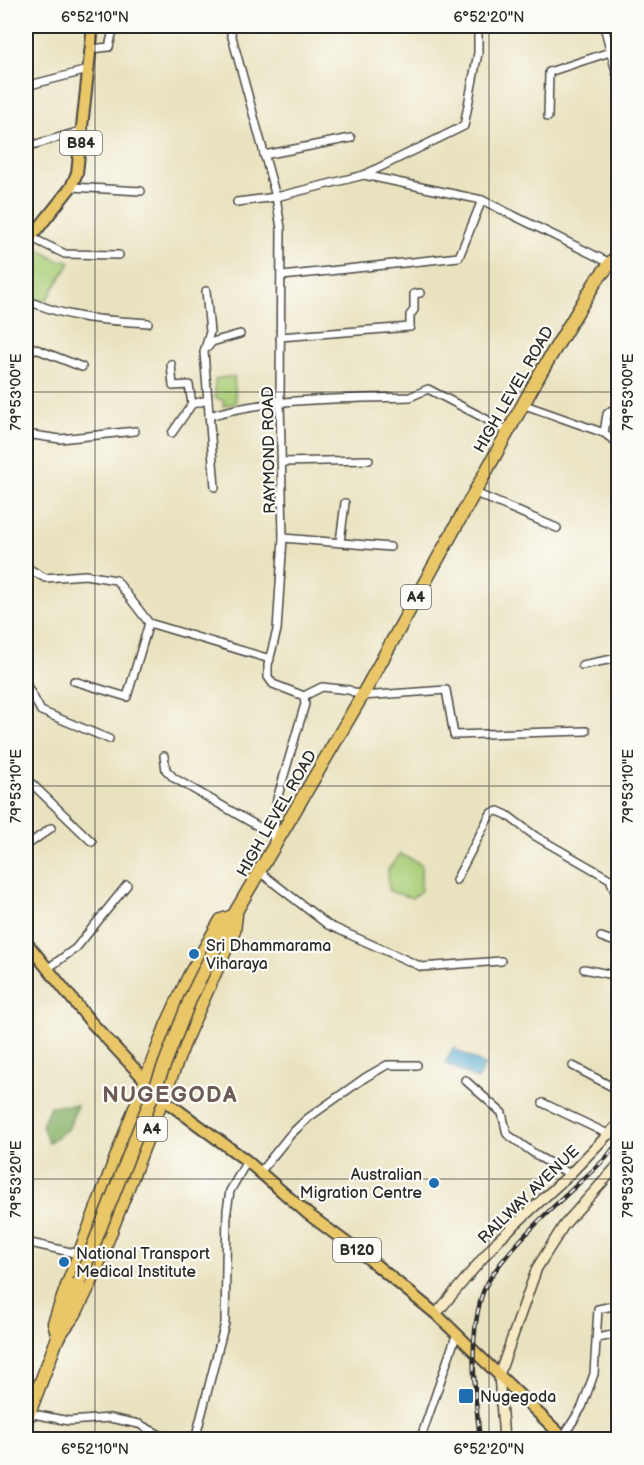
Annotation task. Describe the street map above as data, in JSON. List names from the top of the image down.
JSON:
{
  "streets": {
    "highway": ["HIGH LEVEL ROAD", "A4"],
    "main road": ["B84", "B120"],
    "street": ["RAYMOND ROAD", "RAILWAY AVENUE"]
  },
  "crossings": [
    ["HIGH LEVEL ROAD", "A4"],
    ["A4", "B120"],
    ["RAILWAY AVENUE", "B120"]
  ],
  "districts": ["NUGEGODA"],
  "places": {
    "other": ["Sri Dhammarama Viharaya", "Australian Migration Centre", "National Transport Medical Institute"],
    "transit": ["Nugegoda"]
  },
  "coordinates": [
    "6°52'10\"N",
    "6°52'20\"N",
    "79°53'00\"E",
    "79°53'10\"E",
    "79°53'20\"E"
  ]
}
